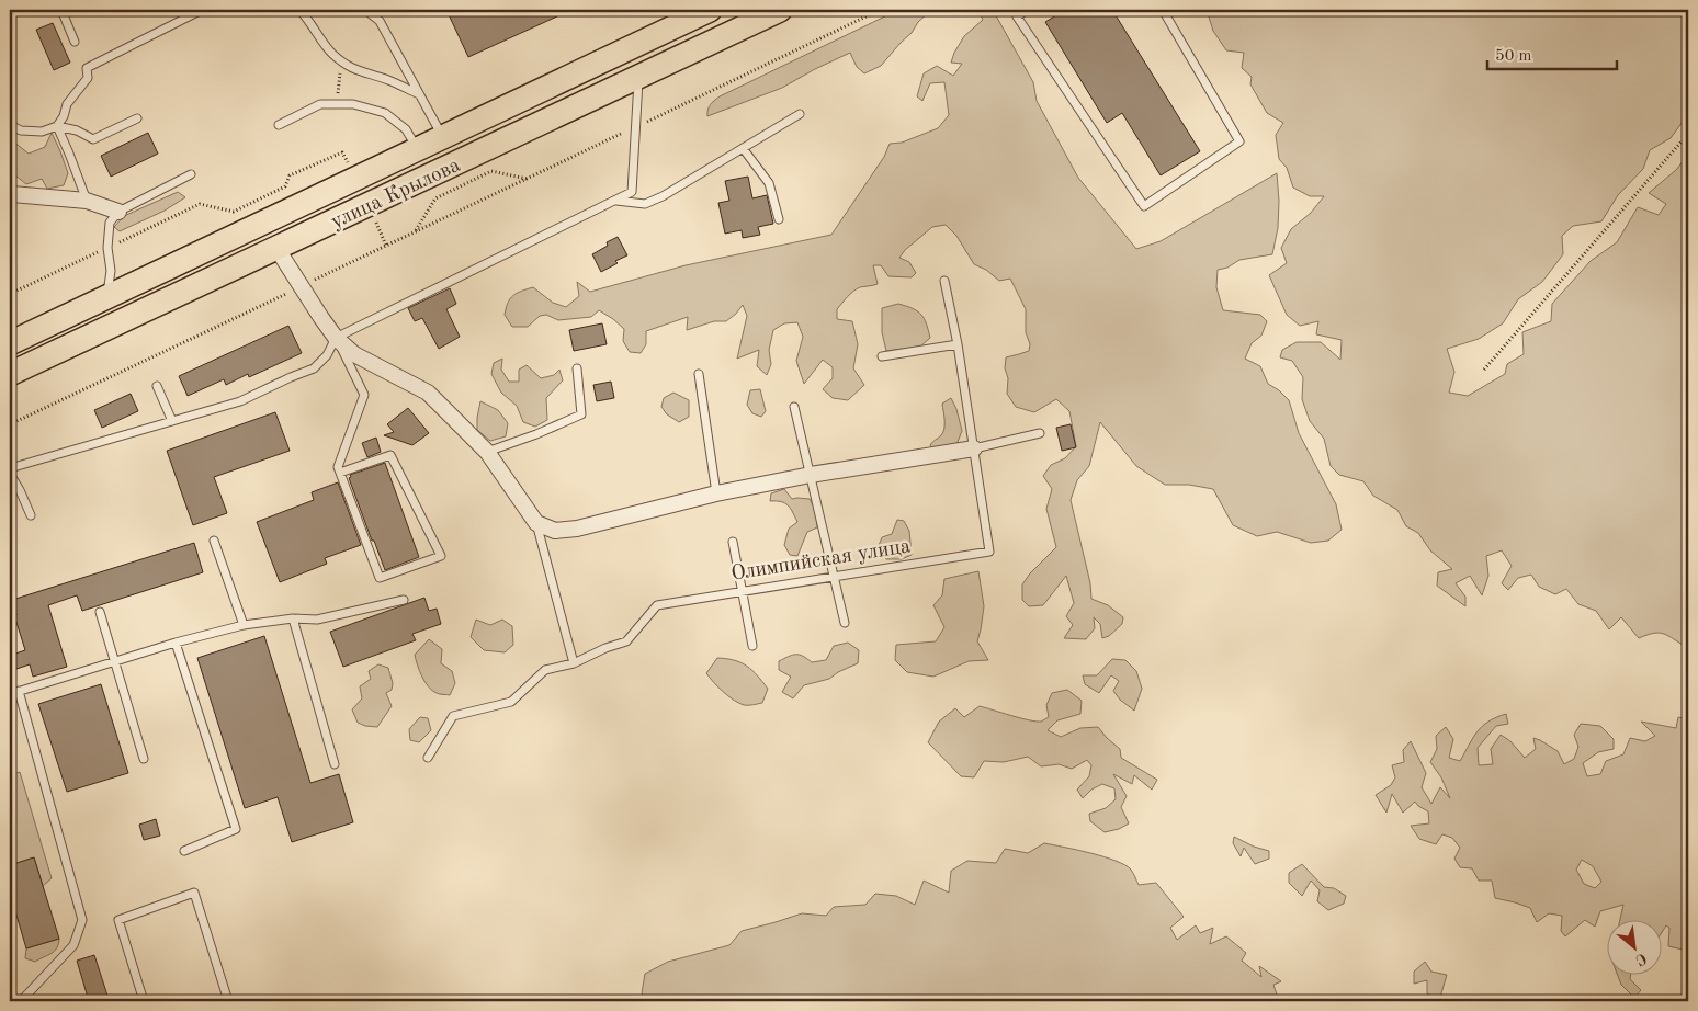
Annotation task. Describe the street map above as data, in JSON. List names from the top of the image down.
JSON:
{
  "streets": {
    "main road": ["улица Крылова"],
    "lane": ["Олимпийская улица"]
  },
  "scale_bar": "50 m",
  "north": "bottom right"
}
